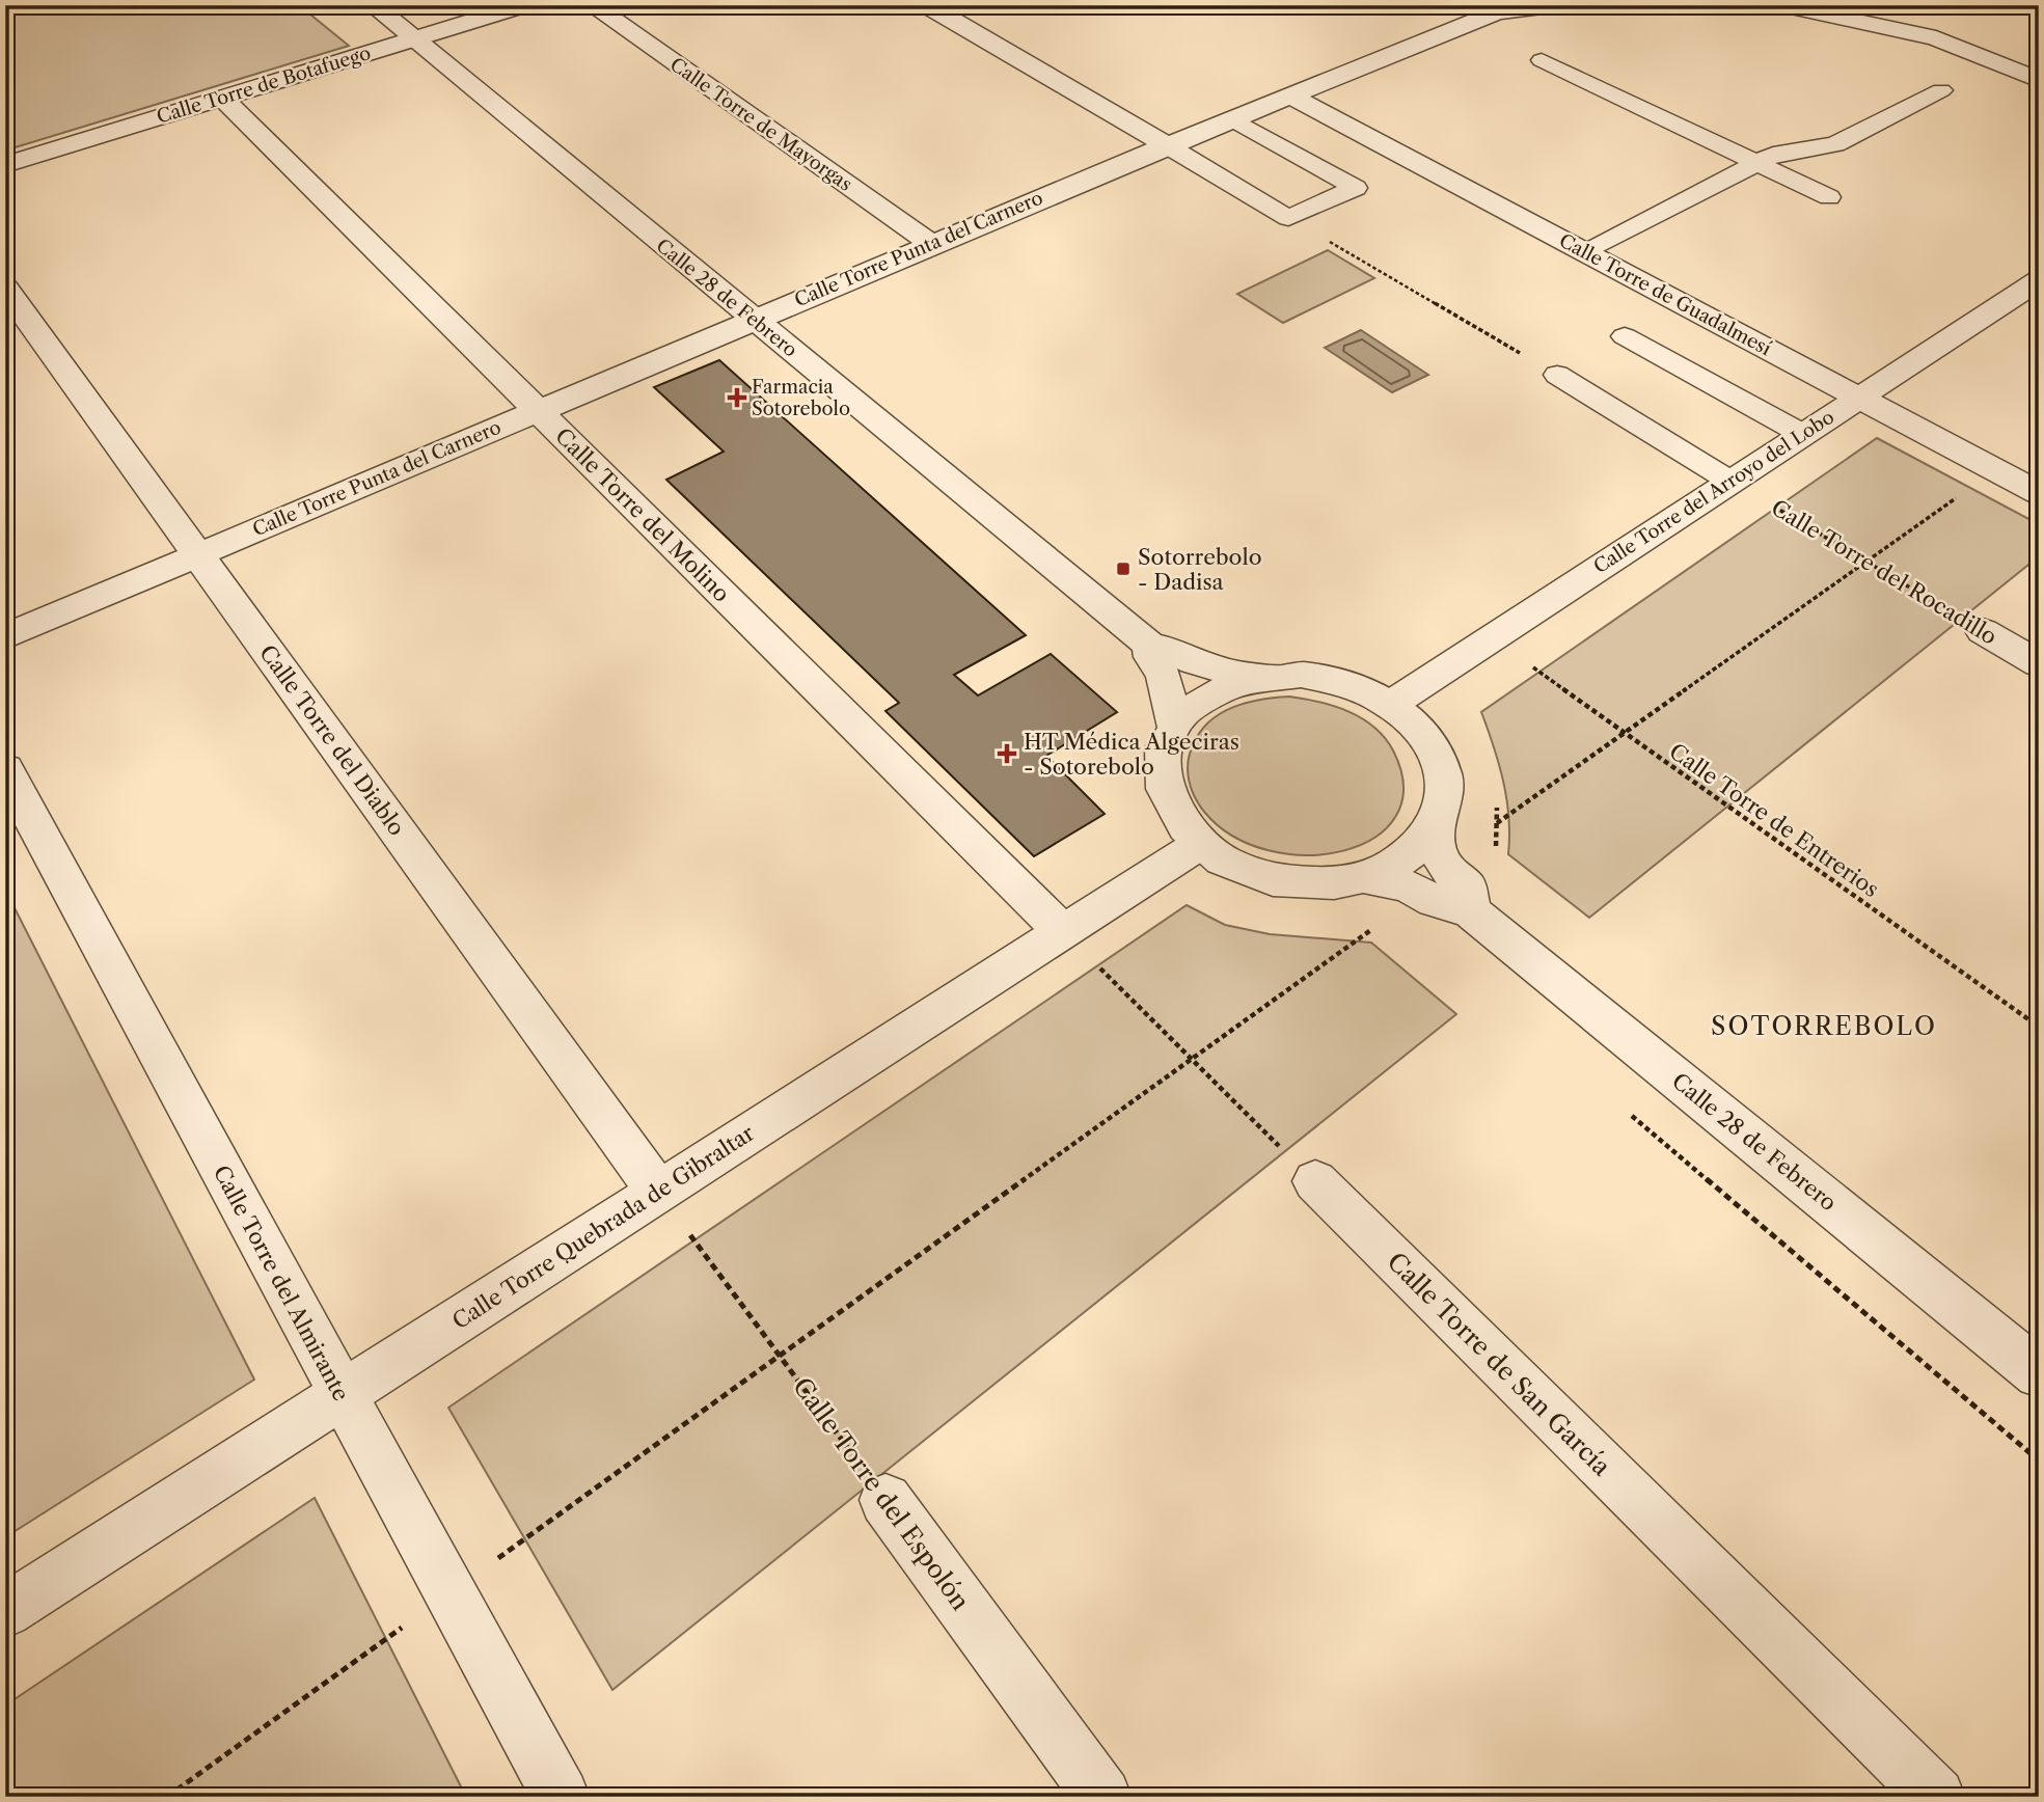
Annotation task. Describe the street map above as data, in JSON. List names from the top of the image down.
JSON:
{
  "streets": {
    "street": [
      "Calle Torre de Botafuego",
      "Calle Torre de Mayorgas",
      "Calle Torre Punta del Carnero",
      "Calle Torre de Guadalmesí",
      "Calle 28 de Febrero",
      "Calle Torre del Arroyo del Lobo",
      "Calle Torre del Molino",
      "Calle Torre del Rocadillo",
      "Calle Torre del Diablo",
      "Calle Torre Quebrada de Gibraltar",
      "Calle Torre del Almirante",
      "Calle Torre de San García",
      "Calle Torre del Espolón"
    ],
    "path": ["Calle Torre de Entrerios"]
  },
  "crossings": [
    ["Calle Torre de Botafuego", "Calle 28 de Febrero"],
    ["Calle Torre de Botafuego", "Calle Torre del Molino"],
    ["Calle Torre de Mayorgas", "Calle Torre Punta del Carnero"],
    ["Calle Torre Punta del Carnero", "Calle Torre de Guadalmesí"],
    ["Calle Torre Punta del Carnero", "Calle 28 de Febrero"],
    ["Calle Torre Punta del Carnero", "Calle Torre del Molino"],
    ["Calle Torre Punta del Carnero", "Calle Torre del Diablo"],
    ["Calle Torre de Guadalmesí", "Calle Torre del Arroyo del Lobo"],
    ["Calle 28 de Febrero", "Calle Torre del Arroyo del Lobo"],
    ["Calle 28 de Febrero", "Calle Torre Quebrada de Gibraltar"],
    ["Calle Torre del Arroyo del Lobo", "Calle Torre del Rocadillo"],
    ["Calle Torre del Arroyo del Lobo", "Calle Torre de Entrerios"],
    ["Calle Torre del Arroyo del Lobo", "Calle Torre Quebrada de Gibraltar"],
    ["Calle Torre del Molino", "Calle Torre Quebrada de Gibraltar"],
    ["Calle Torre del Diablo", "Calle Torre Quebrada de Gibraltar"],
    ["Calle Torre del Diablo", "Calle Torre del Espolón"],
    ["Calle Torre Quebrada de Gibraltar", "Calle Torre del Almirante"],
    ["Calle Torre Quebrada de Gibraltar", "Calle Torre del Espolón"]
  ],
  "districts": ["SOTORREBOLO"],
  "places": {
    "health": ["Farmacia Sotorebolo", "HT Médica Algeciras - Sotorebolo"],
    "transit": ["Sotorrebolo - Dadisa"]
  }
}
